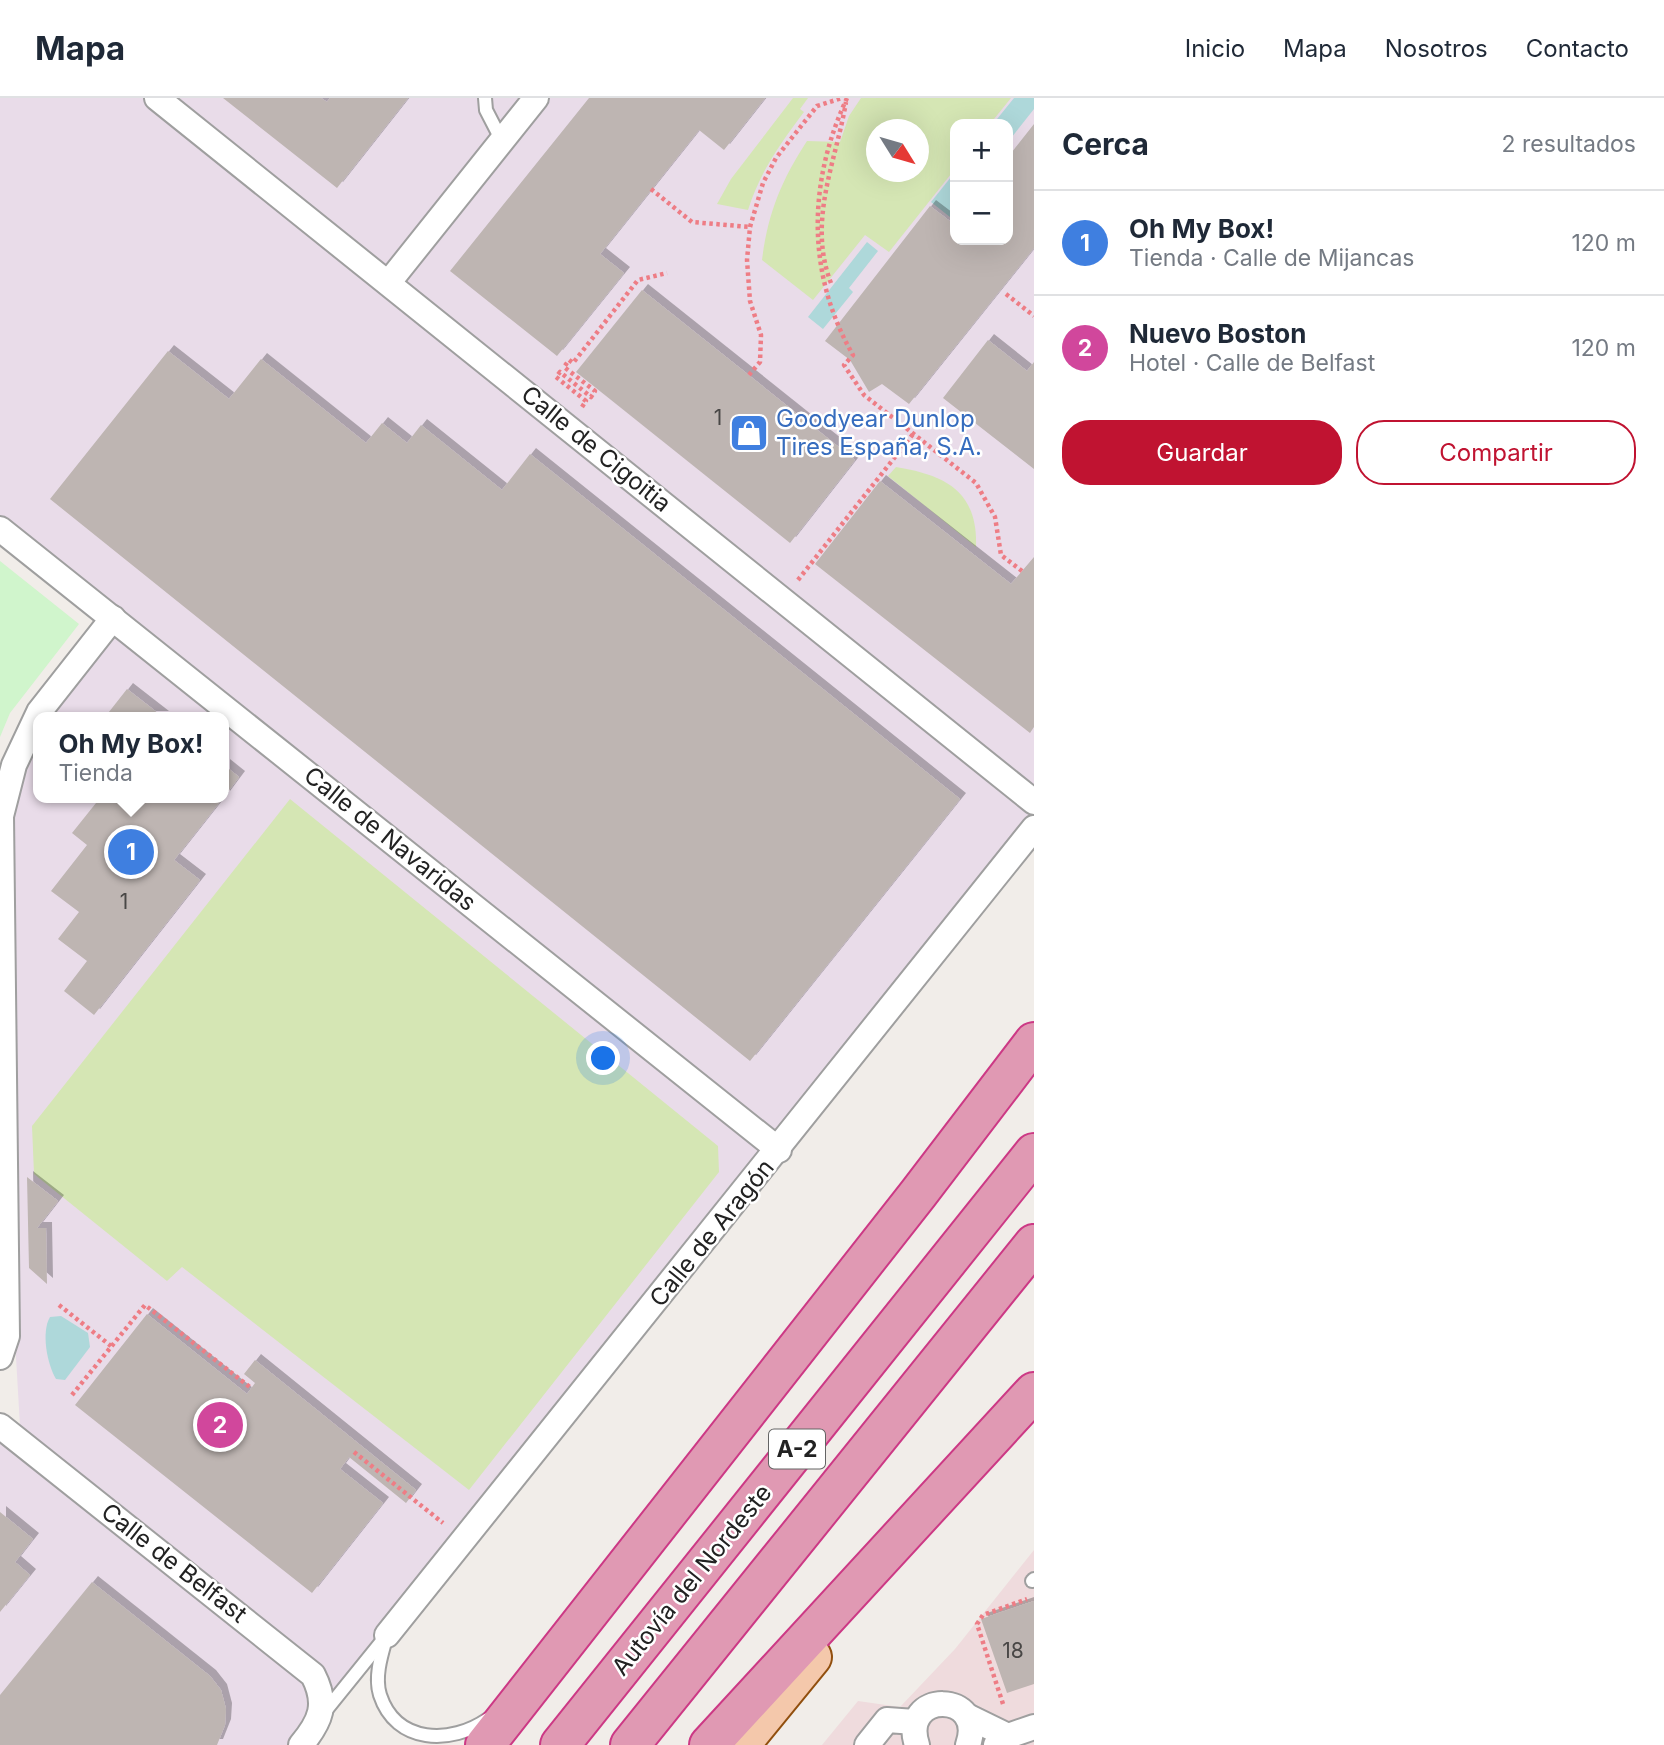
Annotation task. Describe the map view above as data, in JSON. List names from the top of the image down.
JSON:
{
  "streets": {
    "highway": ["A-2", "Autovía del Nordeste"],
    "street": [
      "Calle de Cigoitia",
      "Calle de Navaridas",
      "Calle de Aragón",
      "Calle de Belfast"
    ]
  },
  "crossings": [
    ["Calle de Navaridas", "Calle de Aragón"]
  ],
  "places": {
    "shop": ["Goodyear Dunlop Tires España, S.A."]
  },
  "house_numbers": ["1", "1", "18"],
  "north": "bottom right",
  "page": {
    "header": "Mapa",
    "nav": [
      "Inicio",
      "Mapa",
      "Nosotros",
      "Contacto"
    ],
    "heading": ["Cerca", "2 resultados"],
    "map_buttons": ["+", "−"],
    "list": [
      {
        "mark": "1",
        "name": "Oh My Box!",
        "note": "Tienda · Calle de Mijancas",
        "value": "120 m"
      },
      {
        "mark": "2",
        "name": "Nuevo Boston",
        "note": "Hotel · Calle de Belfast",
        "value": "120 m"
      }
    ],
    "buttons": ["Guardar", "Compartir"],
    "popup": ["Oh My Box!", "Tienda"],
    "pins": ["1", "2"]
  }
}
